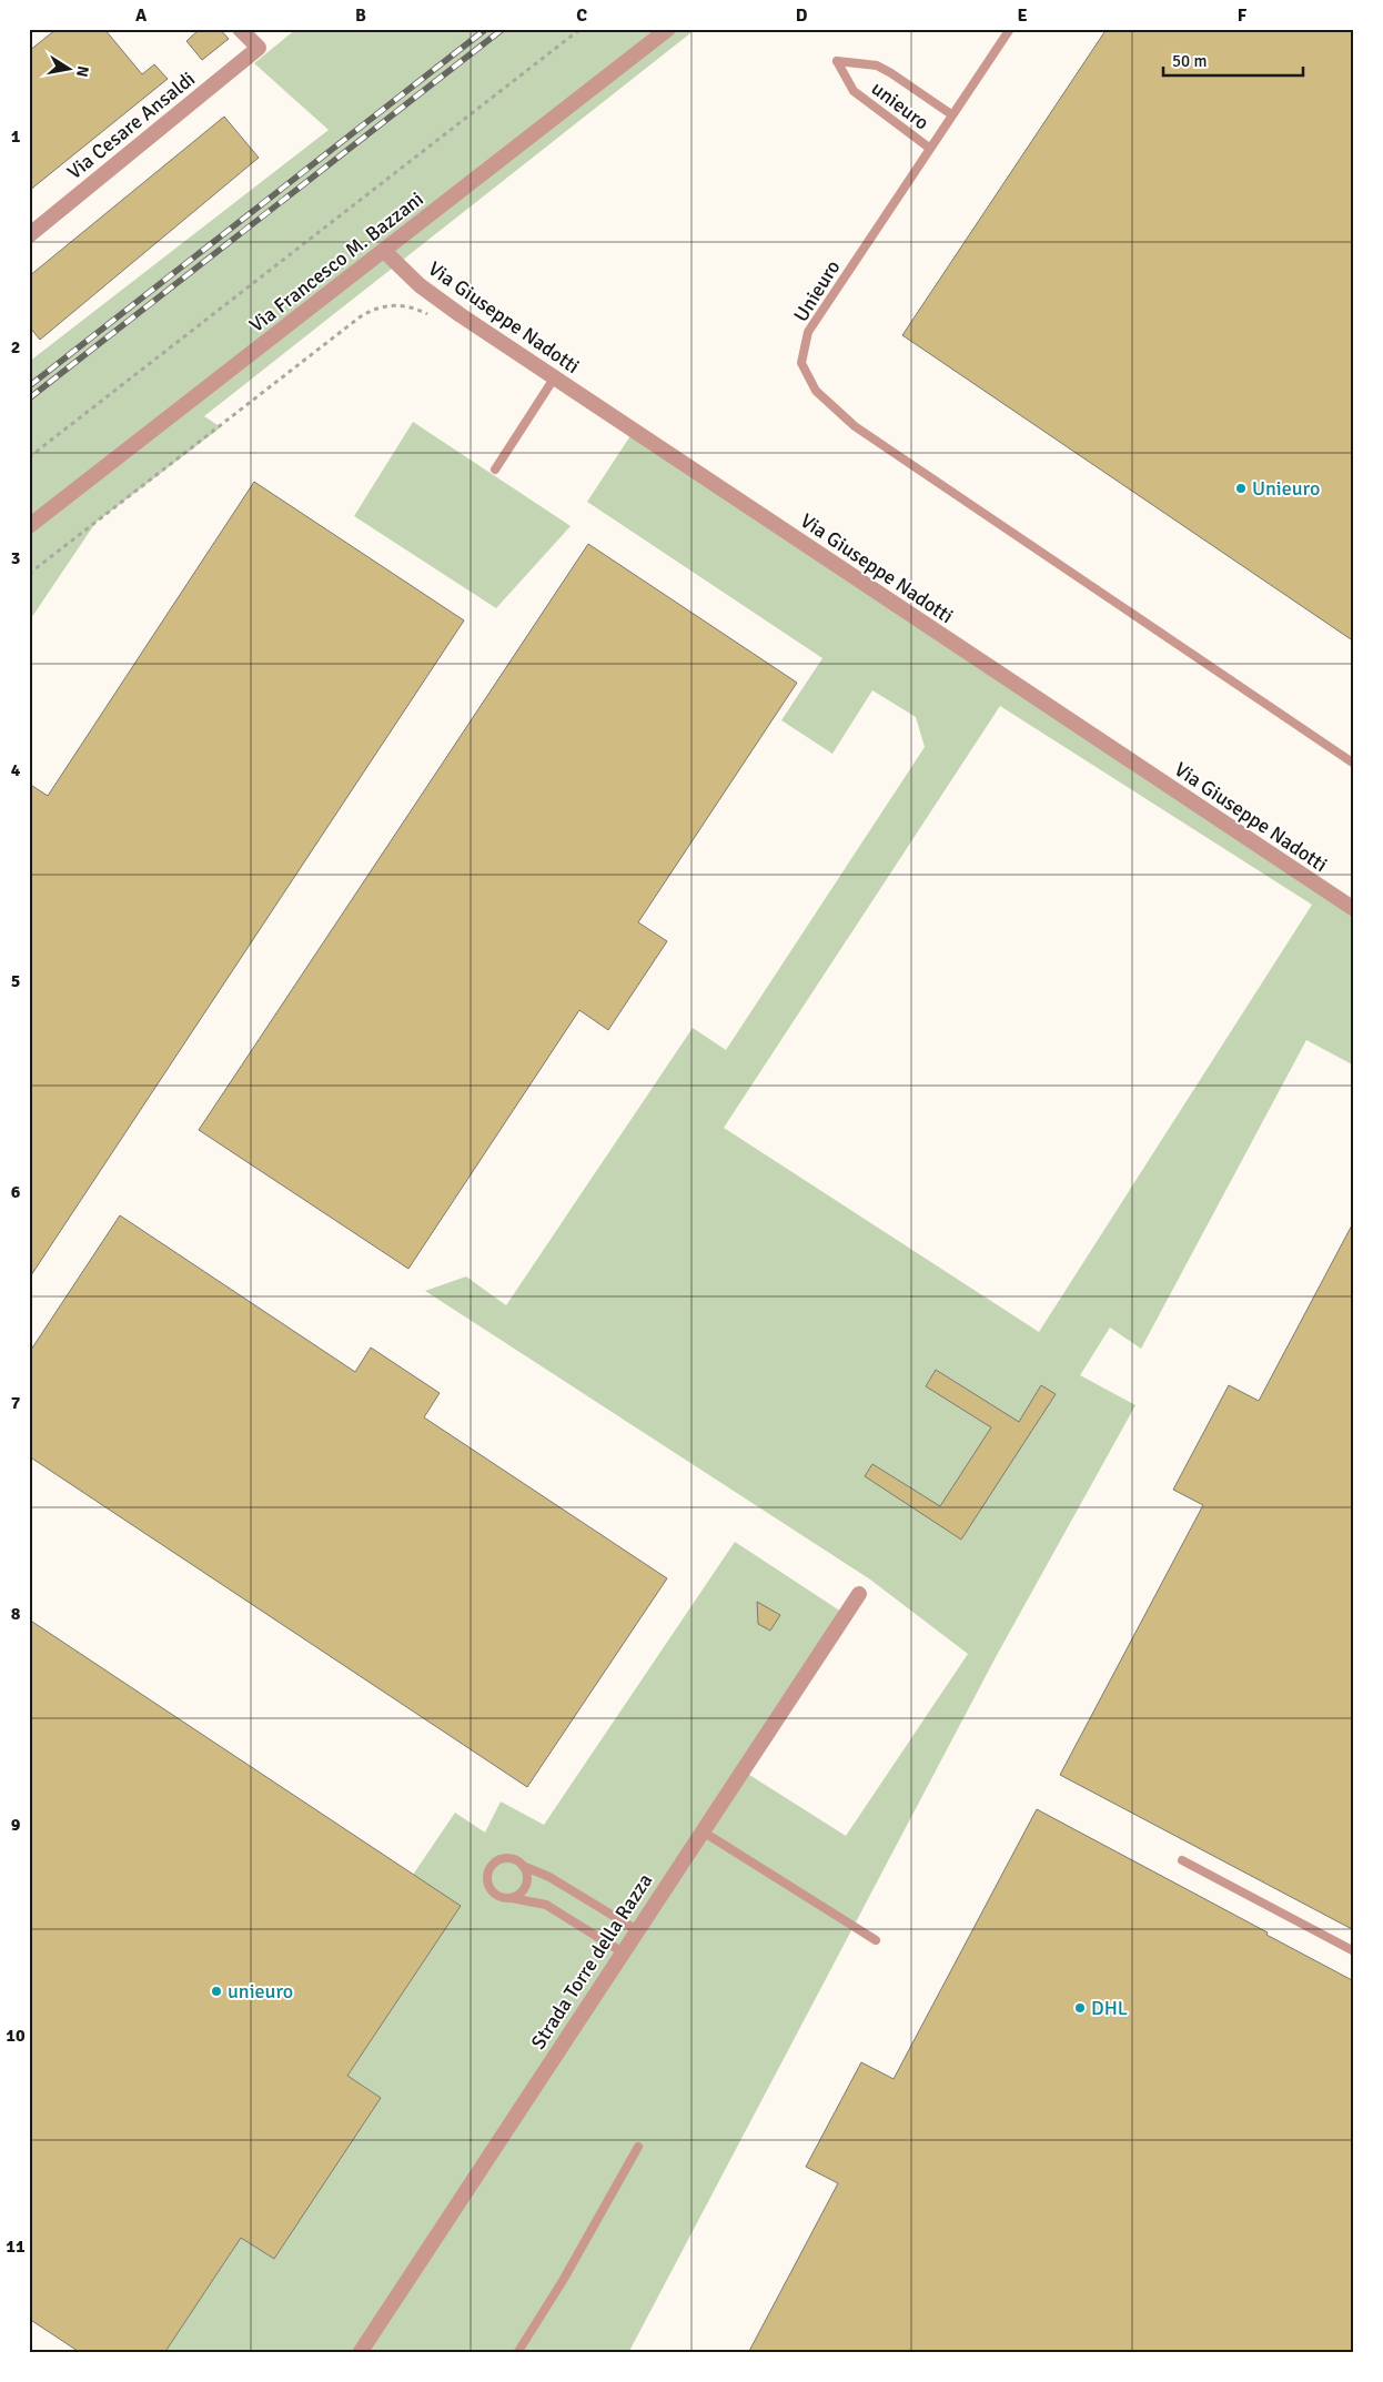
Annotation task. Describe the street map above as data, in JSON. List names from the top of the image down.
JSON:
{
  "streets": {
    "street": [
      "Via Cesare Ansaldi",
      "Via Francesco M. Bazzani",
      "Via Giuseppe Nadotti",
      "Strada Torre della Razza"
    ],
    "lane": ["unieuro", "Unieuro"]
  },
  "crossings": [
    ["unieuro", "Unieuro"],
    ["Via Francesco M. Bazzani", "Via Giuseppe Nadotti"]
  ],
  "places": ["Unieuro", "unieuro", "DHL"],
  "scale_bar": "50 m",
  "north": "right",
  "grid": {
    "columns": [
      "A",
      "B",
      "C",
      "D",
      "E",
      "F"
    ],
    "rows": [
      "1",
      "2",
      "3",
      "4",
      "5",
      "6",
      "7",
      "8",
      "9",
      "10",
      "11"
    ]
  }
}
